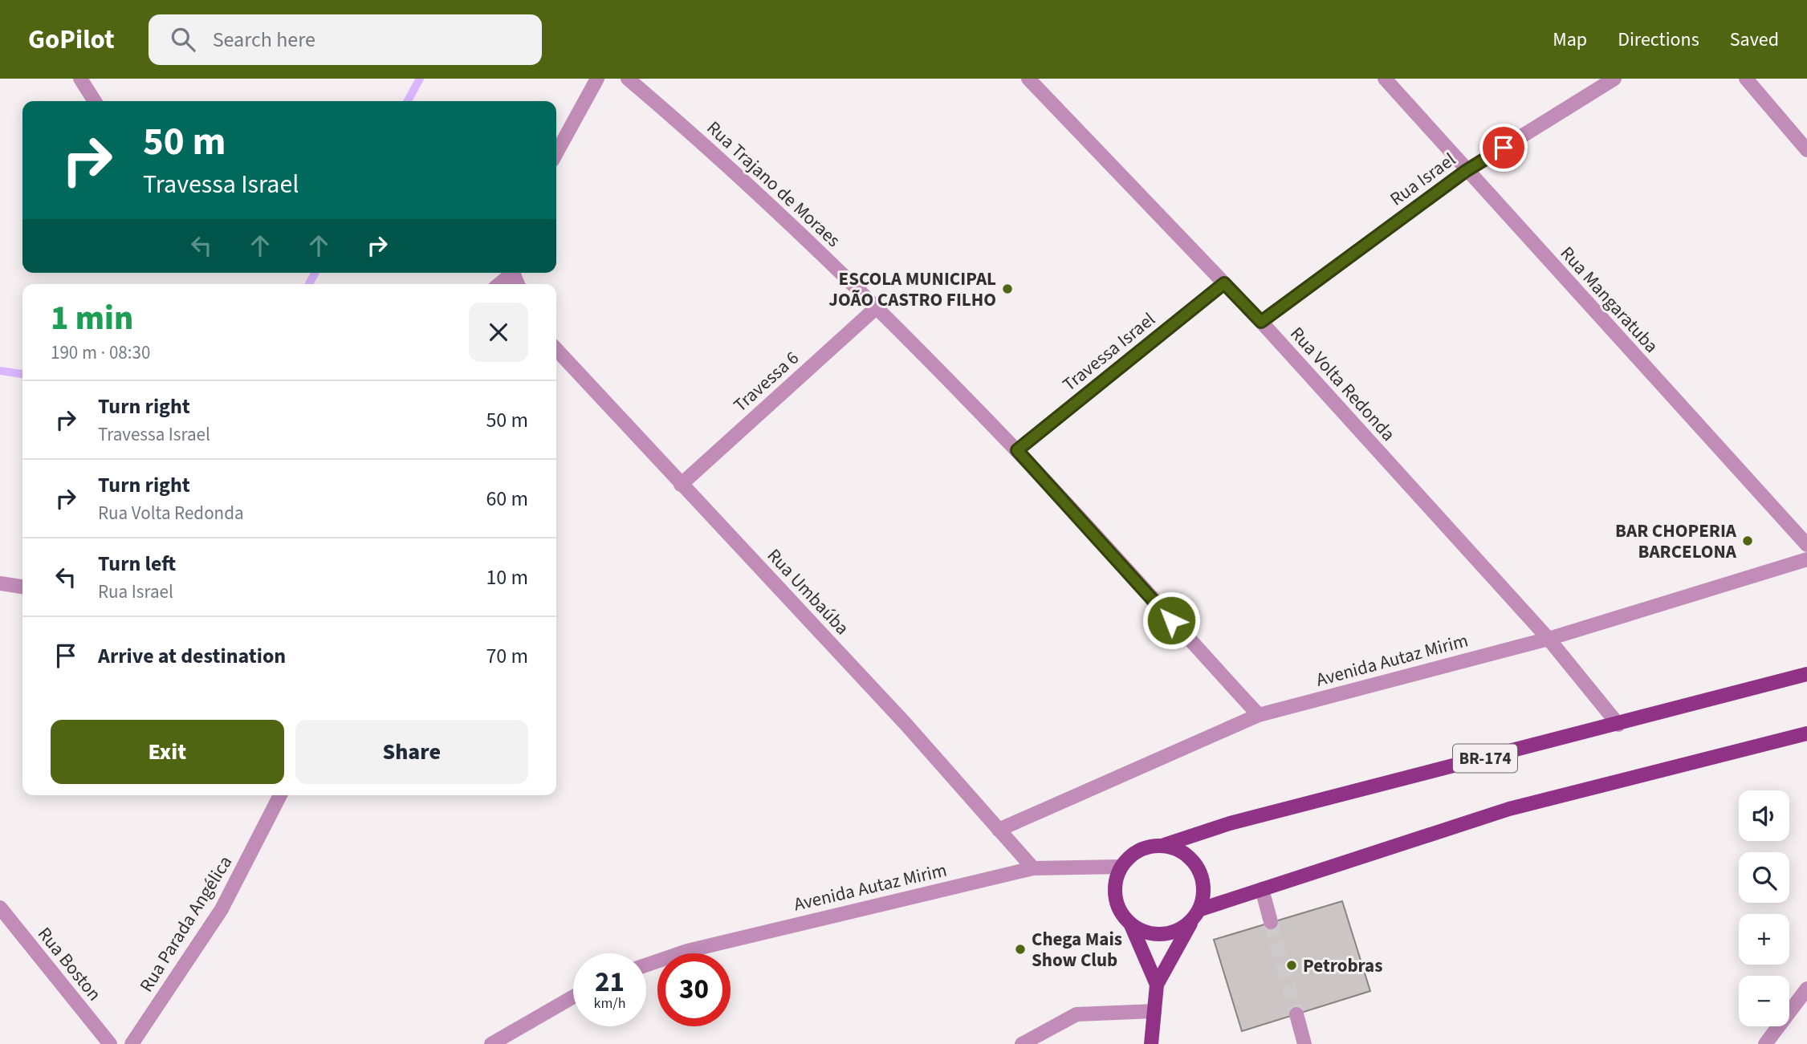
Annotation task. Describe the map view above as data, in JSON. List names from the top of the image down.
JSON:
{
  "streets": {
    "main road": ["BR-174"],
    "street": [
      "Rua Israel",
      "Rua Trajano de Moraes",
      "Rua Mangaratuba",
      "Travessa Israel",
      "Travessa 6",
      "Rua Volta Redonda",
      "Rua Umbaúba",
      "Avenida Autaz Mirim",
      "Rua Parada Angélica",
      "Rua Boston"
    ]
  },
  "crossings": [
    ["Rua Israel", "Rua Mangaratuba"],
    ["Rua Israel", "Rua Volta Redonda"],
    ["Rua Trajano de Moraes", "Travessa Israel"],
    ["Rua Trajano de Moraes", "Travessa 6"],
    ["Rua Trajano de Moraes", "Avenida Autaz Mirim"],
    ["Travessa Israel", "Rua Volta Redonda"],
    ["Travessa 6", "Rua Umbaúba"],
    ["Rua Volta Redonda", "Avenida Autaz Mirim"],
    ["Rua Volta Redonda", "BR-174"],
    ["Rua Umbaúba", "Avenida Autaz Mirim"],
    ["Avenida Autaz Mirim", "BR-174"]
  ],
  "places": [
    "ESCOLA MUNICIPAL JOÃO CASTRO FILHO",
    "BAR CHOPERIA BARCELONA",
    "Chega Mais Show Club",
    "Petrobras"
  ],
  "page": {
    "header": "GoPilot",
    "search": "Search here",
    "nav": ["Map", "Directions", "Saved"],
    "turn": ["50 m", "Travessa Israel"],
    "heading": ["1 min", "190 m · 08:30"],
    "list": [
      {
        "name": "Turn right",
        "note": "Travessa Israel",
        "value": "50 m"
      },
      {
        "name": "Turn right",
        "note": "Rua Volta Redonda",
        "value": "60 m"
      },
      {
        "name": "Turn left",
        "note": "Rua Israel",
        "value": "10 m"
      },
      {
        "name": "Arrive at destination",
        "value": "70 m"
      }
    ],
    "buttons": ["Exit", "Share"],
    "map_buttons": ["+", "−"],
    "speed": "21 km/h",
    "limit": "30"
  }
}
